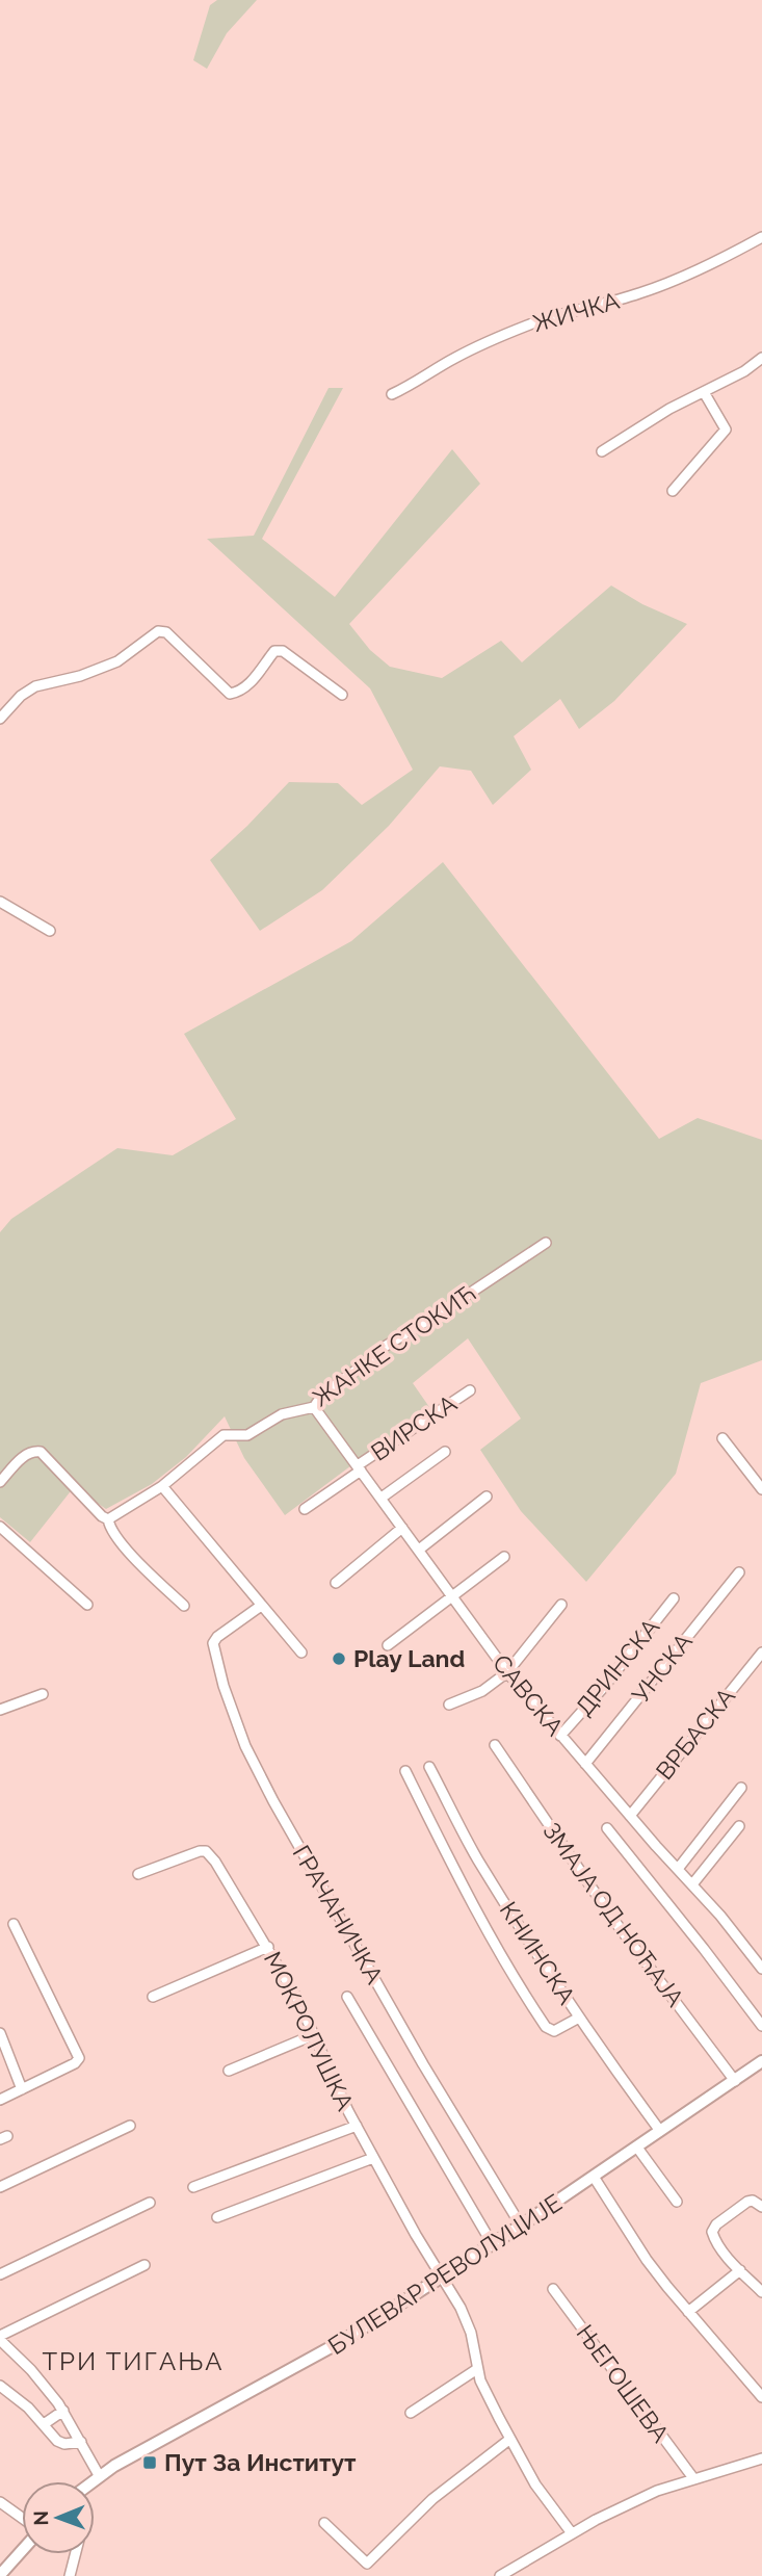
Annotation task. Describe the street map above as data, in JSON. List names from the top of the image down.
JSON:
{
  "streets": {
    "main road": ["БУЛЕВАР РЕВОЛУЦИЈЕ"],
    "street": [
      "ЖИЧКА",
      "ЖАНКЕ СТОКИЋ",
      "ВИРСКА",
      "ДРИНСКА",
      "УНСКА",
      "САВСКА",
      "ВРБАСКА",
      "ГРАЧАНИЧКА",
      "ЗМАЈА ОД НОЋАЈА",
      "КНИНСКА",
      "МОКРОЛУШКА",
      "ЊЕГОШЕВА"
    ]
  },
  "crossings": [
    ["ЖАНКЕ СТОКИЋ", "САВСКА"],
    ["ВИРСКА", "САВСКА"],
    ["ДРИНСКА", "САВСКА"],
    ["УНСКА", "САВСКА"],
    ["САВСКА", "ВРБАСКА"],
    ["ГРАЧАНИЧКА", "БУЛЕВАР РЕВОЛУЦИЈЕ"],
    ["ЗМАЈА ОД НОЋАЈА", "БУЛЕВАР РЕВОЛУЦИЈЕ"],
    ["КНИНСКА", "БУЛЕВАР РЕВОЛУЦИЈЕ"],
    ["МОКРОЛУШКА", "БУЛЕВАР РЕВОЛУЦИЈЕ"]
  ],
  "districts": ["ТРИ ТИГАЊА"],
  "places": {
    "other": ["Play Land"],
    "transit": ["Пут За Институт"]
  },
  "north": "left"
}
